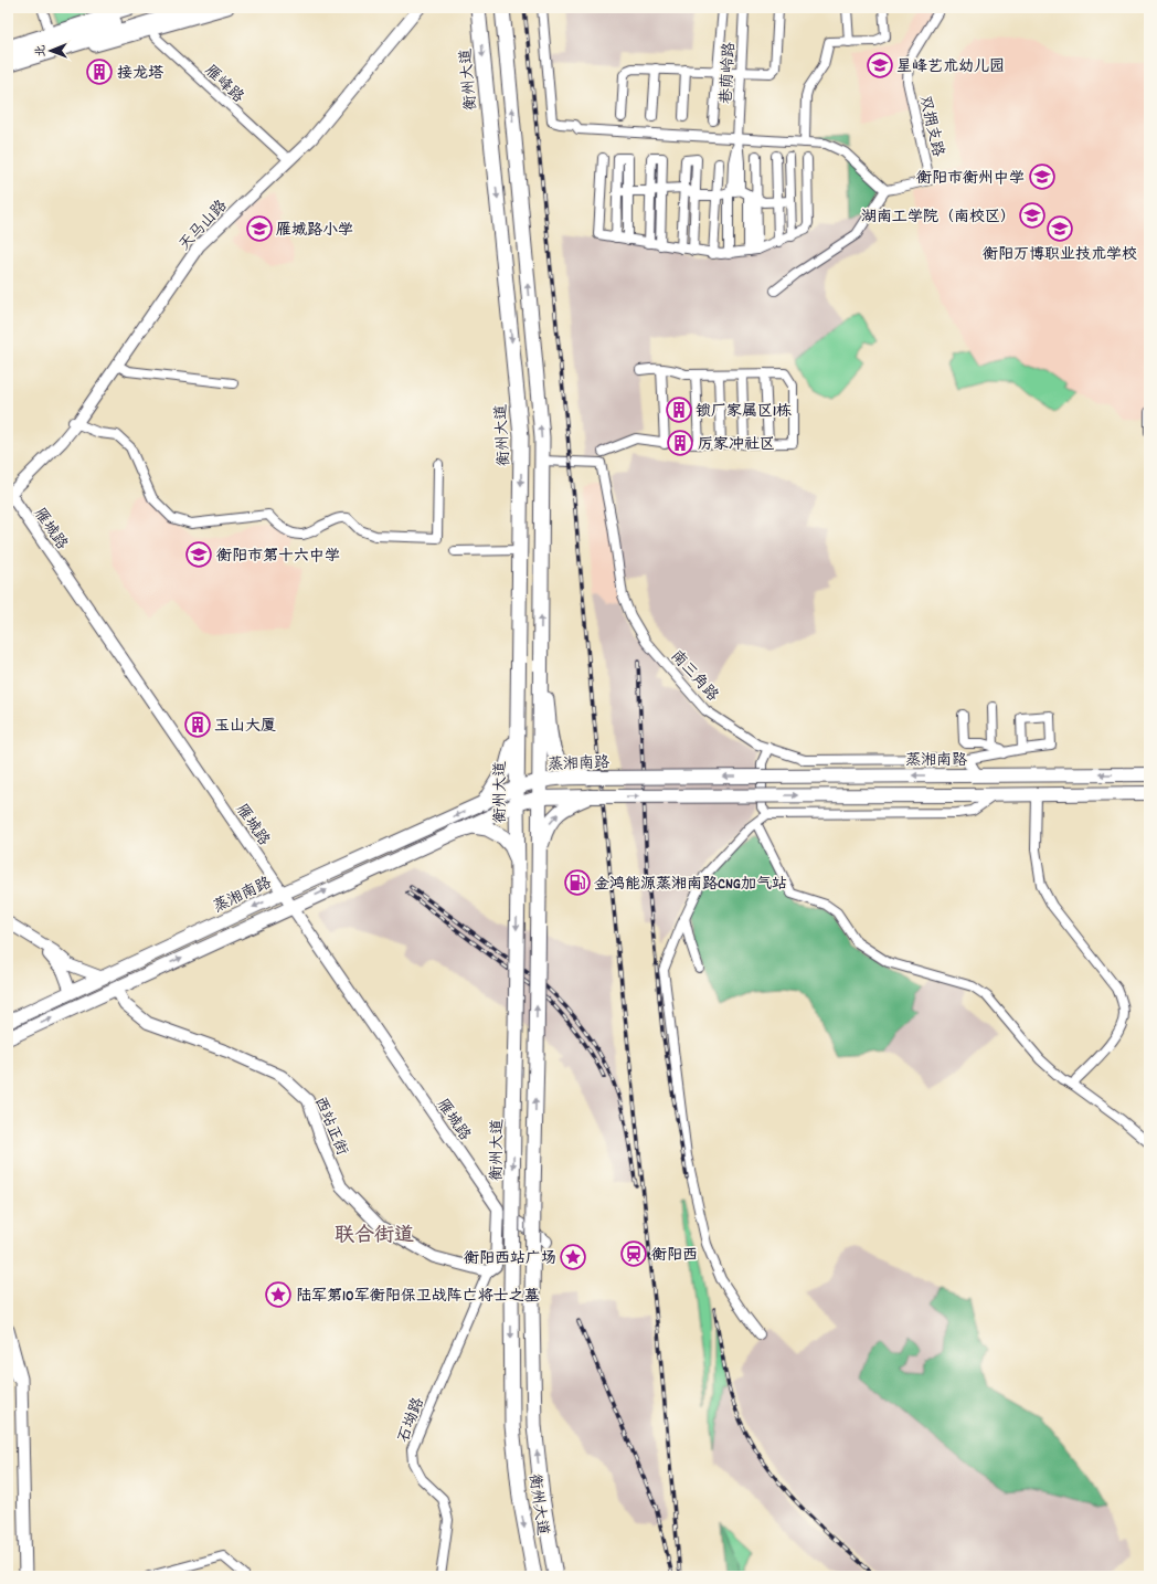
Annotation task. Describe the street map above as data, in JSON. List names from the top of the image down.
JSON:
{
  "streets": {
    "highway": ["衡州大道"],
    "main road": ["蒸湘南路"],
    "street": [
      "巷荫岭路",
      "雁峰路",
      "双拥支路",
      "天马山路",
      "雁城路",
      "南三角路",
      "西站正街",
      "石坳路"
    ]
  },
  "crossings": [
    ["衡州大道", "南三角路"],
    ["衡州大道", "蒸湘南路"],
    ["雁峰路", "天马山路"],
    ["天马山路", "雁城路"],
    ["雁城路", "蒸湘南路"],
    ["西站正街", "石坳路"]
  ],
  "districts": ["联合街道"],
  "places": {
    "school or university": [
      "星峰艺术幼儿园",
      "衡阳市衡州中学",
      "湖南工学院（南校区）",
      "雁城路小学",
      "衡阳万博职业技术学校",
      "衡阳市第十六中学"
    ],
    "building": [
      "接龙塔",
      "锁厂家属区1栋",
      "厉家冲社区",
      "玉山大厦"
    ],
    "fuel station": ["金鸿能源蒸湘南路CNG加气站"],
    "station": ["衡阳西"],
    "place": ["衡阳西站广场", "陆军第10军衡阳保卫战阵亡将士之墓"]
  },
  "north": "left"
}
